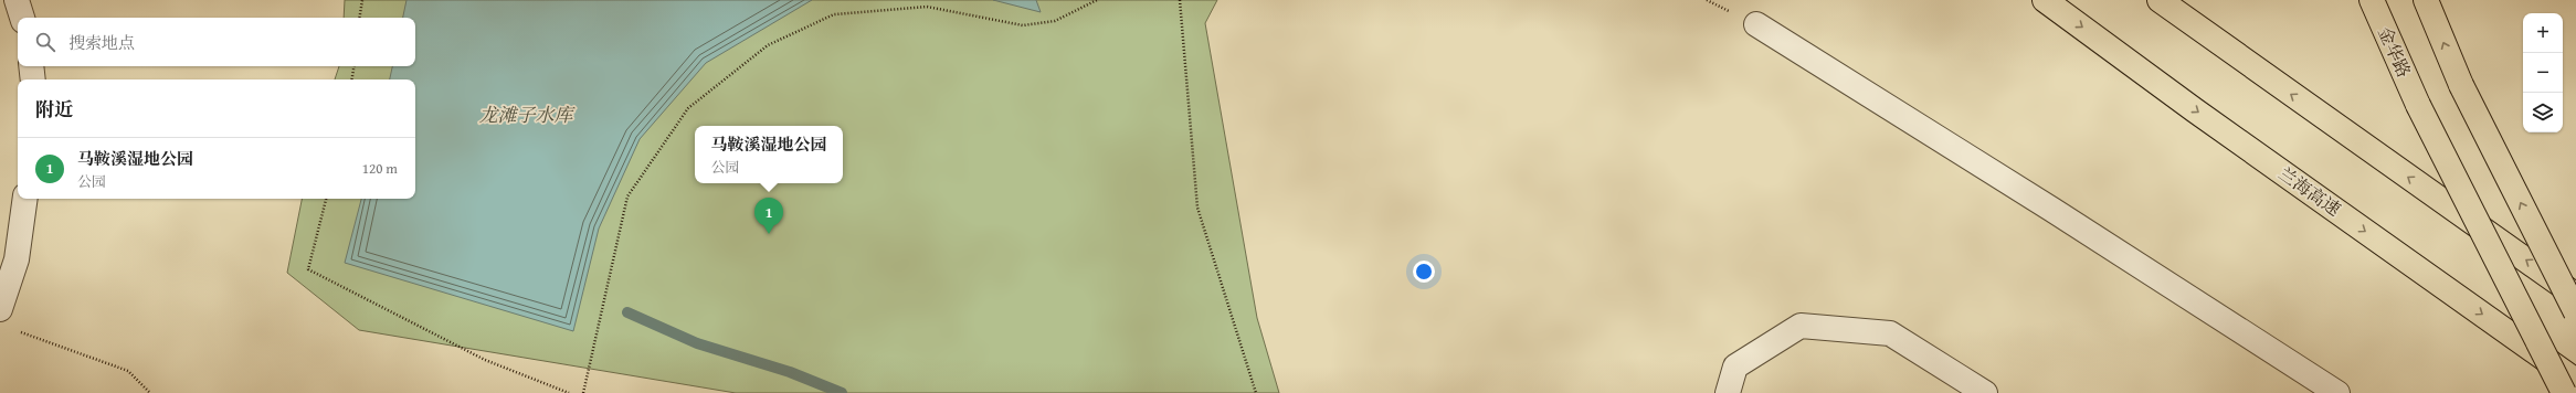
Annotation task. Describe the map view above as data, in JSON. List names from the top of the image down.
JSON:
{
  "streets": {
    "main road": ["金华路", "兰海高速"]
  },
  "water": ["龙滩子水库"],
  "page": {
    "map_buttons": ["+", "−"],
    "search": "搜索地点",
    "heading": "附近",
    "popup": ["马鞍溪湿地公园", "公园"],
    "list": [
      {
        "mark": "1",
        "name": "马鞍溪湿地公园",
        "note": "公园",
        "value": "120 m"
      }
    ],
    "pins": "1"
  }
}
